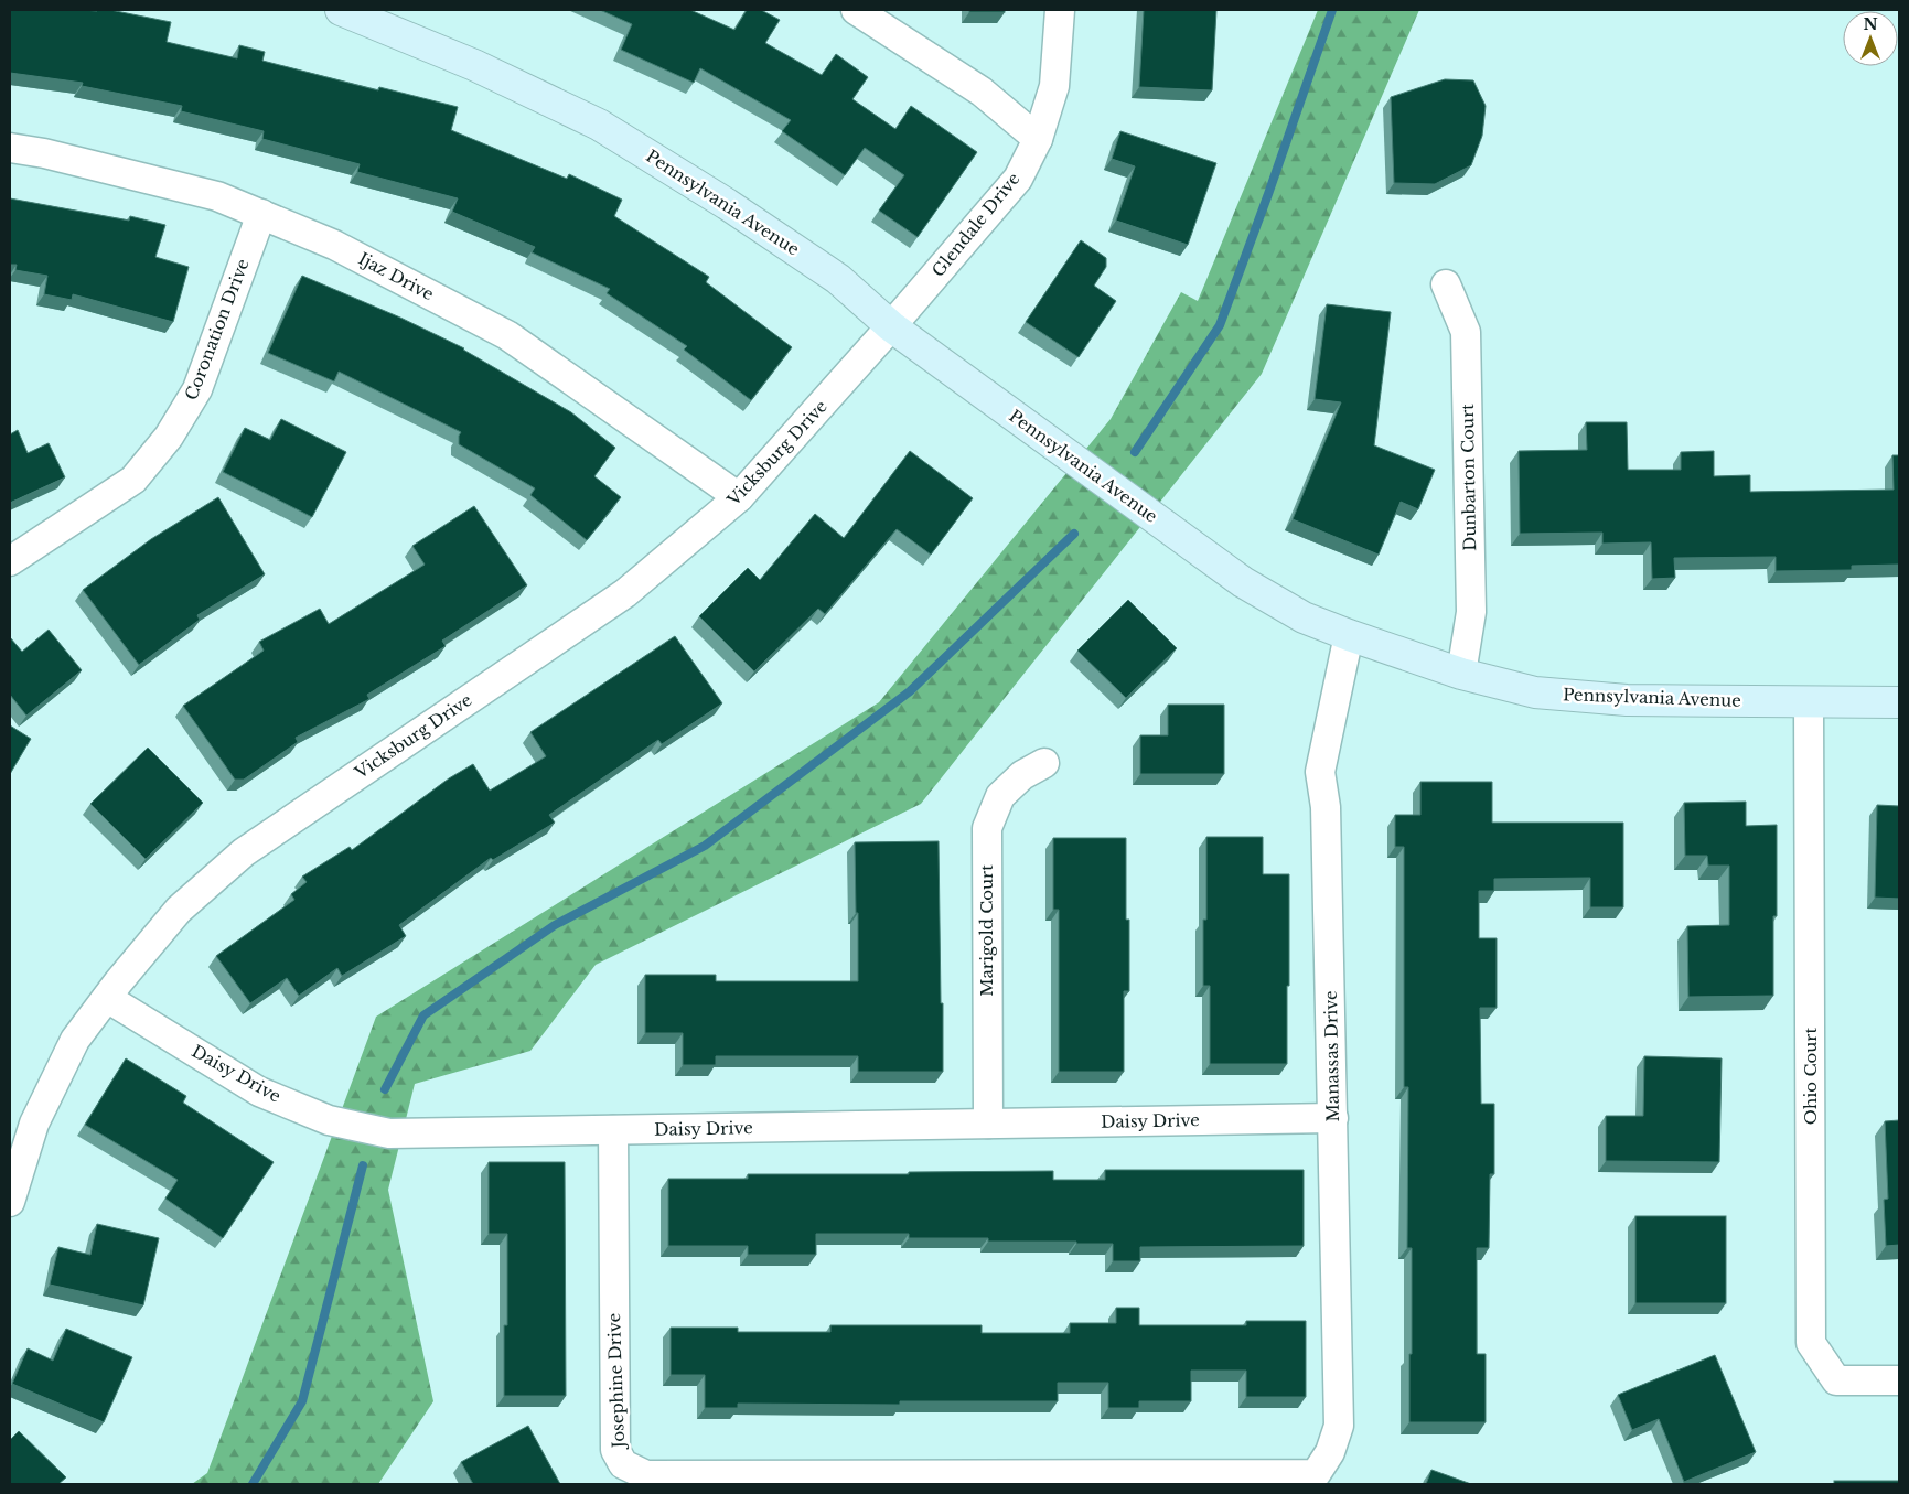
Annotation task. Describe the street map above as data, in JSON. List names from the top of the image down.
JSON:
{
  "streets": {
    "street": [
      "Pennsylvania Avenue",
      "Glendale Drive",
      "Ijaz Drive",
      "Coronation Drive",
      "Vicksburg Drive",
      "Dunbarton Court",
      "Marigold Court",
      "Manassas Drive",
      "Daisy Drive",
      "Ohio Court",
      "Josephine Drive"
    ]
  },
  "crossings": [
    ["Pennsylvania Avenue", "Glendale Drive"],
    ["Pennsylvania Avenue", "Vicksburg Drive"],
    ["Pennsylvania Avenue", "Dunbarton Court"],
    ["Pennsylvania Avenue", "Manassas Drive"],
    ["Pennsylvania Avenue", "Ohio Court"],
    ["Glendale Drive", "Vicksburg Drive"],
    ["Ijaz Drive", "Coronation Drive"],
    ["Ijaz Drive", "Vicksburg Drive"],
    ["Vicksburg Drive", "Daisy Drive"],
    ["Marigold Court", "Daisy Drive"],
    ["Manassas Drive", "Daisy Drive"],
    ["Manassas Drive", "Josephine Drive"],
    ["Daisy Drive", "Josephine Drive"]
  ],
  "north": "top"
}
